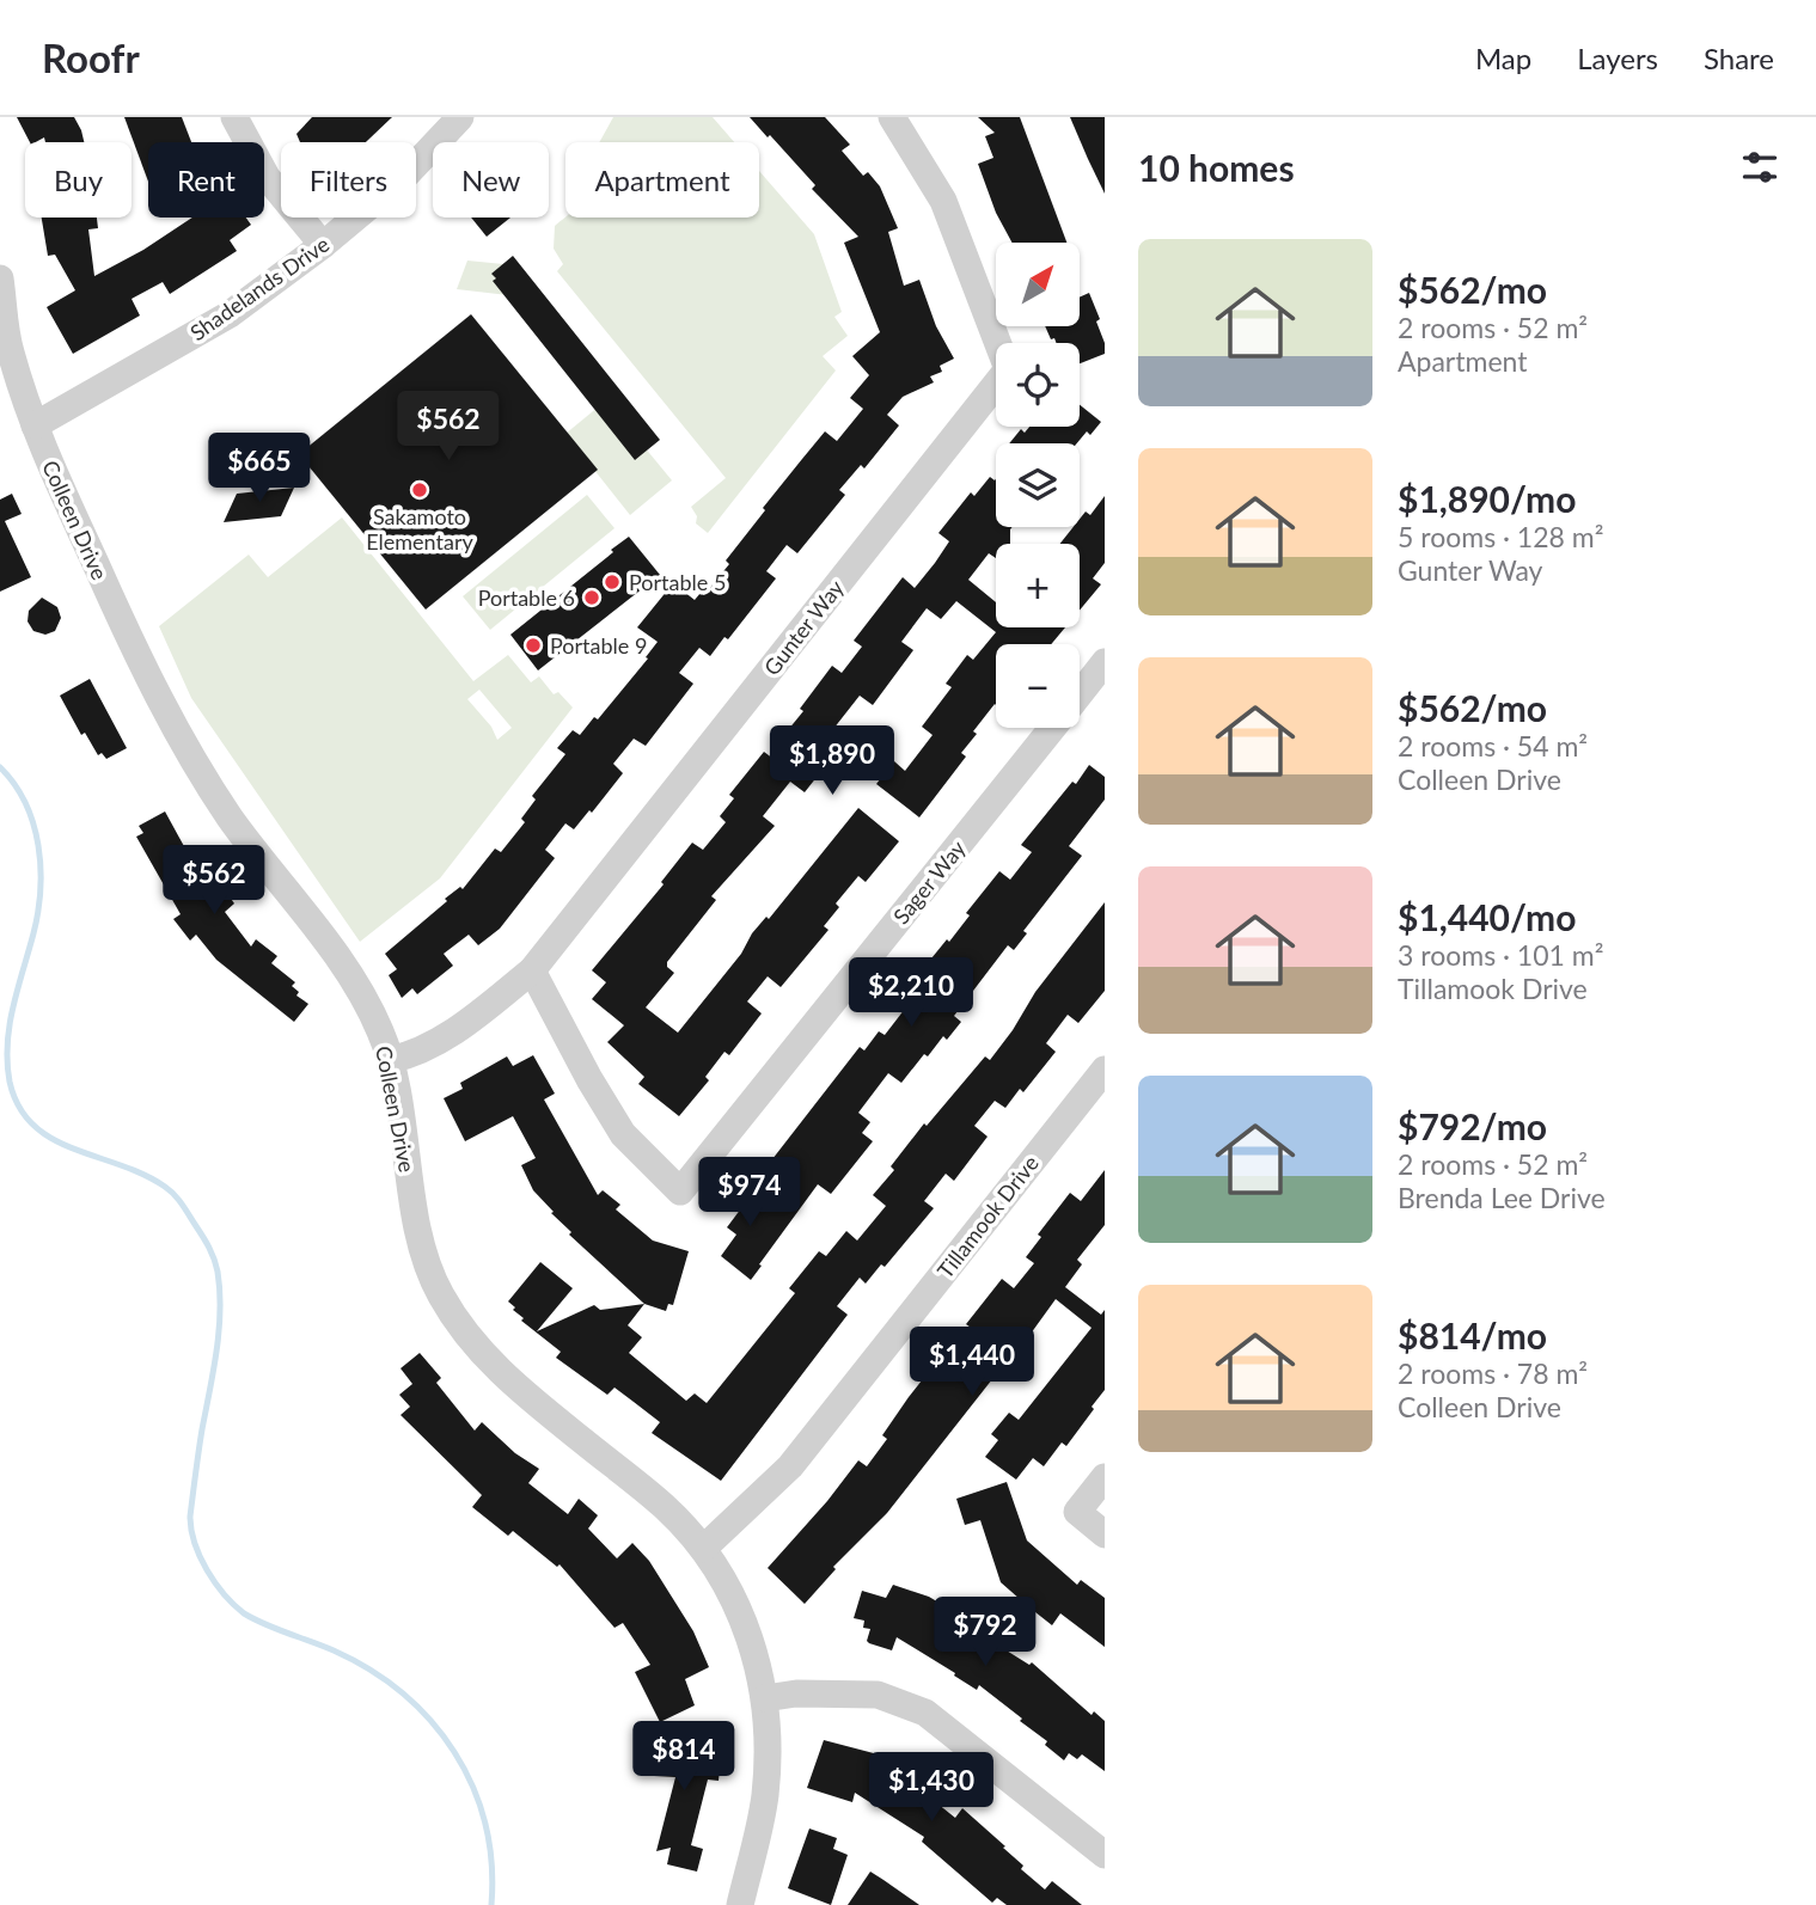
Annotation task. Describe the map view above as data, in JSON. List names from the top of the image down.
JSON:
{
  "streets": {
    "street": [
      "Shadelands Drive",
      "Colleen Drive",
      "Gunter Way",
      "Sager Way",
      "Tillamook Drive"
    ]
  },
  "crossings": [
    ["Shadelands Drive", "Colleen Drive"],
    ["Colleen Drive", "Gunter Way"],
    ["Colleen Drive", "Tillamook Drive"],
    ["Gunter Way", "Sager Way"]
  ],
  "places": [
    "Sakamoto Elementary",
    "Portable 5",
    "Portable 6",
    "Portable 9"
  ],
  "north": "top right",
  "page": {
    "header": "Roofr",
    "nav": ["Map", "Layers", "Share"],
    "heading": "10 homes",
    "chip": [
      "Buy",
      "Rent",
      "Filters",
      "New",
      "Apartment"
    ],
    "list": [
      {
        "name": "$562/mo",
        "note": "2 rooms · 52 m² · Apartment"
      },
      {
        "name": "$1,890/mo",
        "note": "5 rooms · 128 m² · Gunter Way"
      },
      {
        "name": "$562/mo",
        "note": "2 rooms · 54 m² · Colleen Drive"
      },
      {
        "name": "$1,440/mo",
        "note": "3 rooms · 101 m² · Tillamook Drive"
      },
      {
        "name": "$792/mo",
        "note": "2 rooms · 52 m² · Brenda Lee Drive"
      },
      {
        "name": "$814/mo",
        "note": "2 rooms · 78 m² · Colleen Drive"
      }
    ],
    "map_buttons": ["+", "−"],
    "price": [
      "$562",
      "$665",
      "$1,890",
      "$562",
      "$2,210",
      "$974",
      "$1,440",
      "$792",
      "$814",
      "$1,430"
    ]
  }
}
